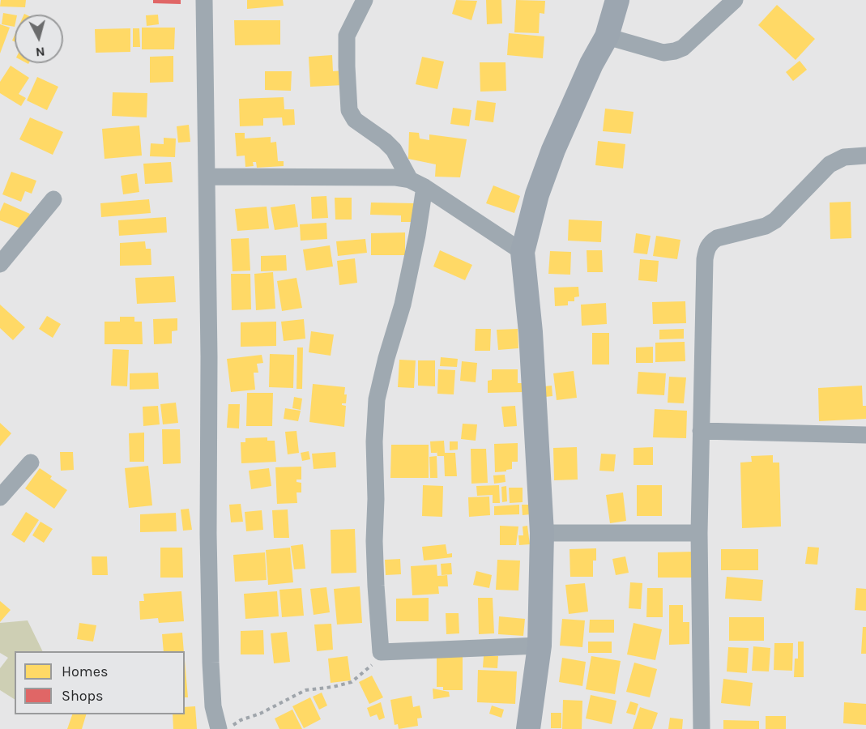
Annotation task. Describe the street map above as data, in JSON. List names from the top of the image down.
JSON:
{
  "legend": ["Homes", "Shops"],
  "north": "bottom"
}
